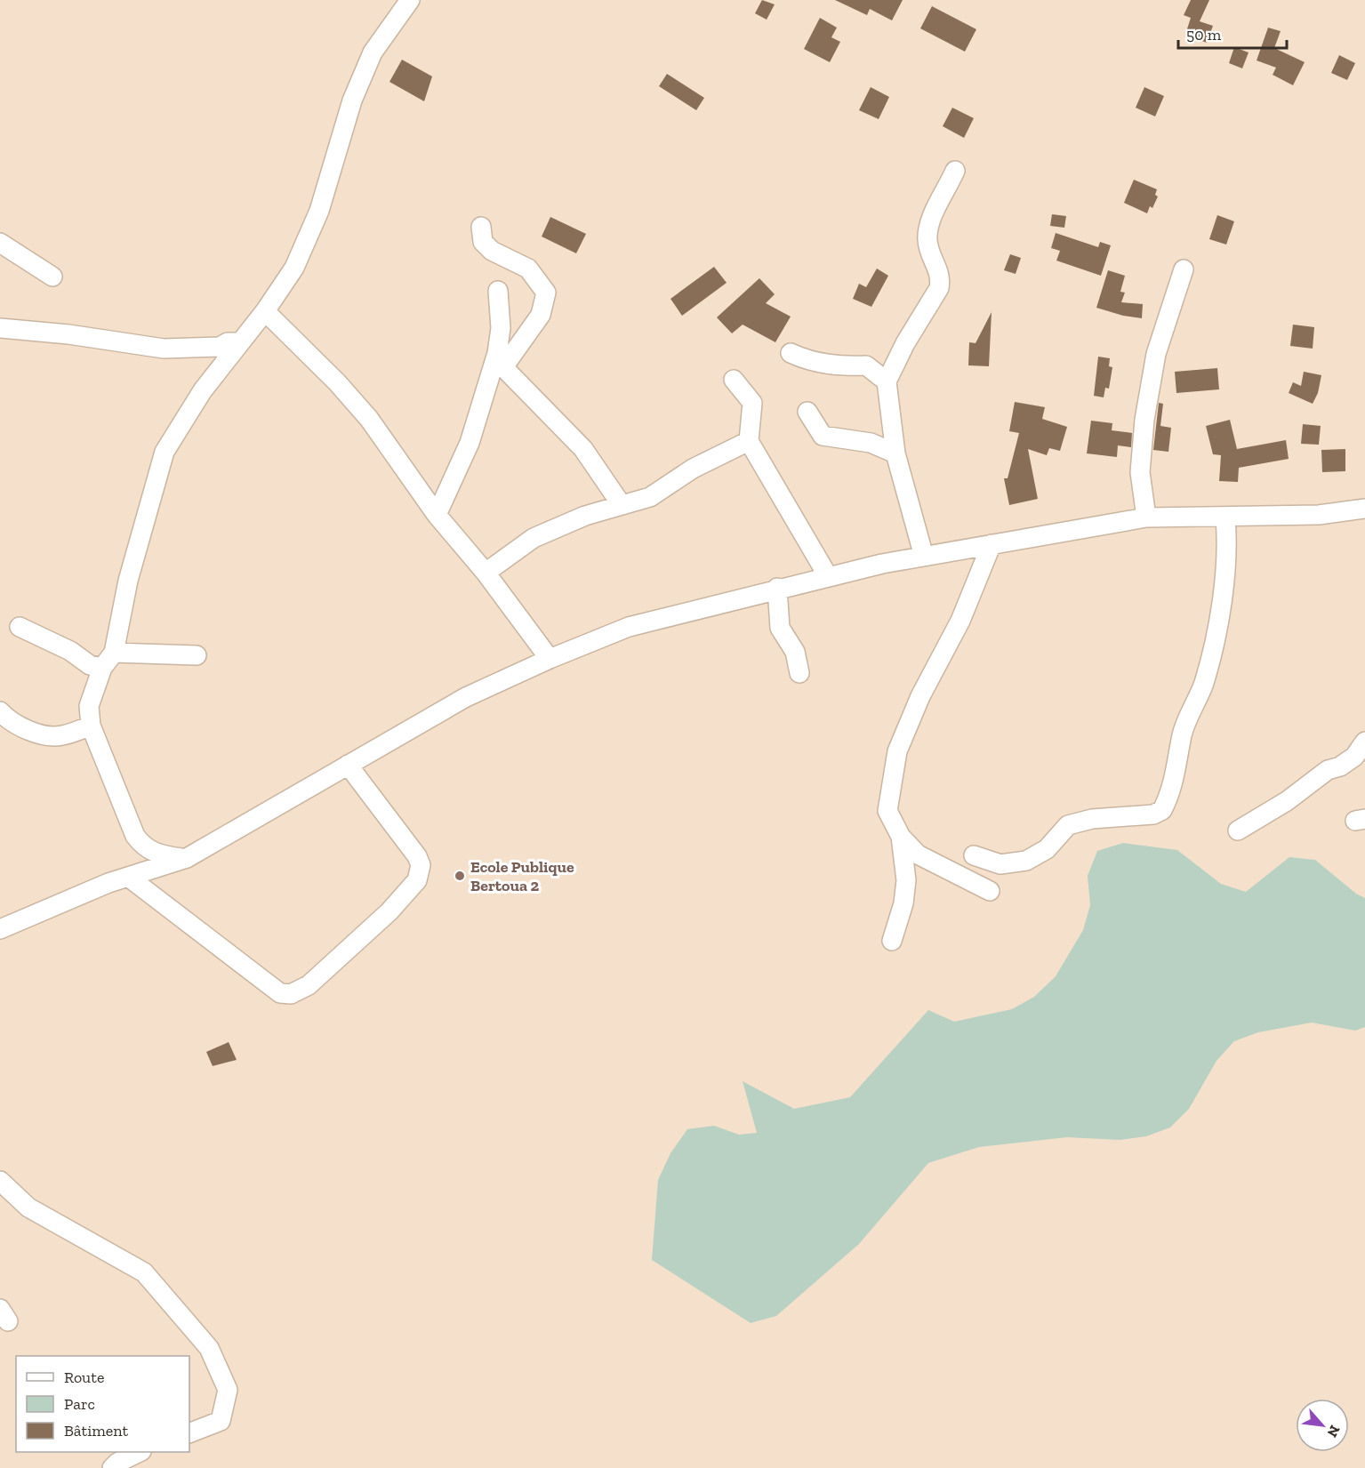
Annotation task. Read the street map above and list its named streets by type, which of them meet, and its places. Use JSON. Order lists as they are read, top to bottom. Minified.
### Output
{"places":["Ecole Publique Bertoua 2"],"legend":["Route","Parc","Bâtiment"],"scale_bar":"50 m","north":"bottom right"}
